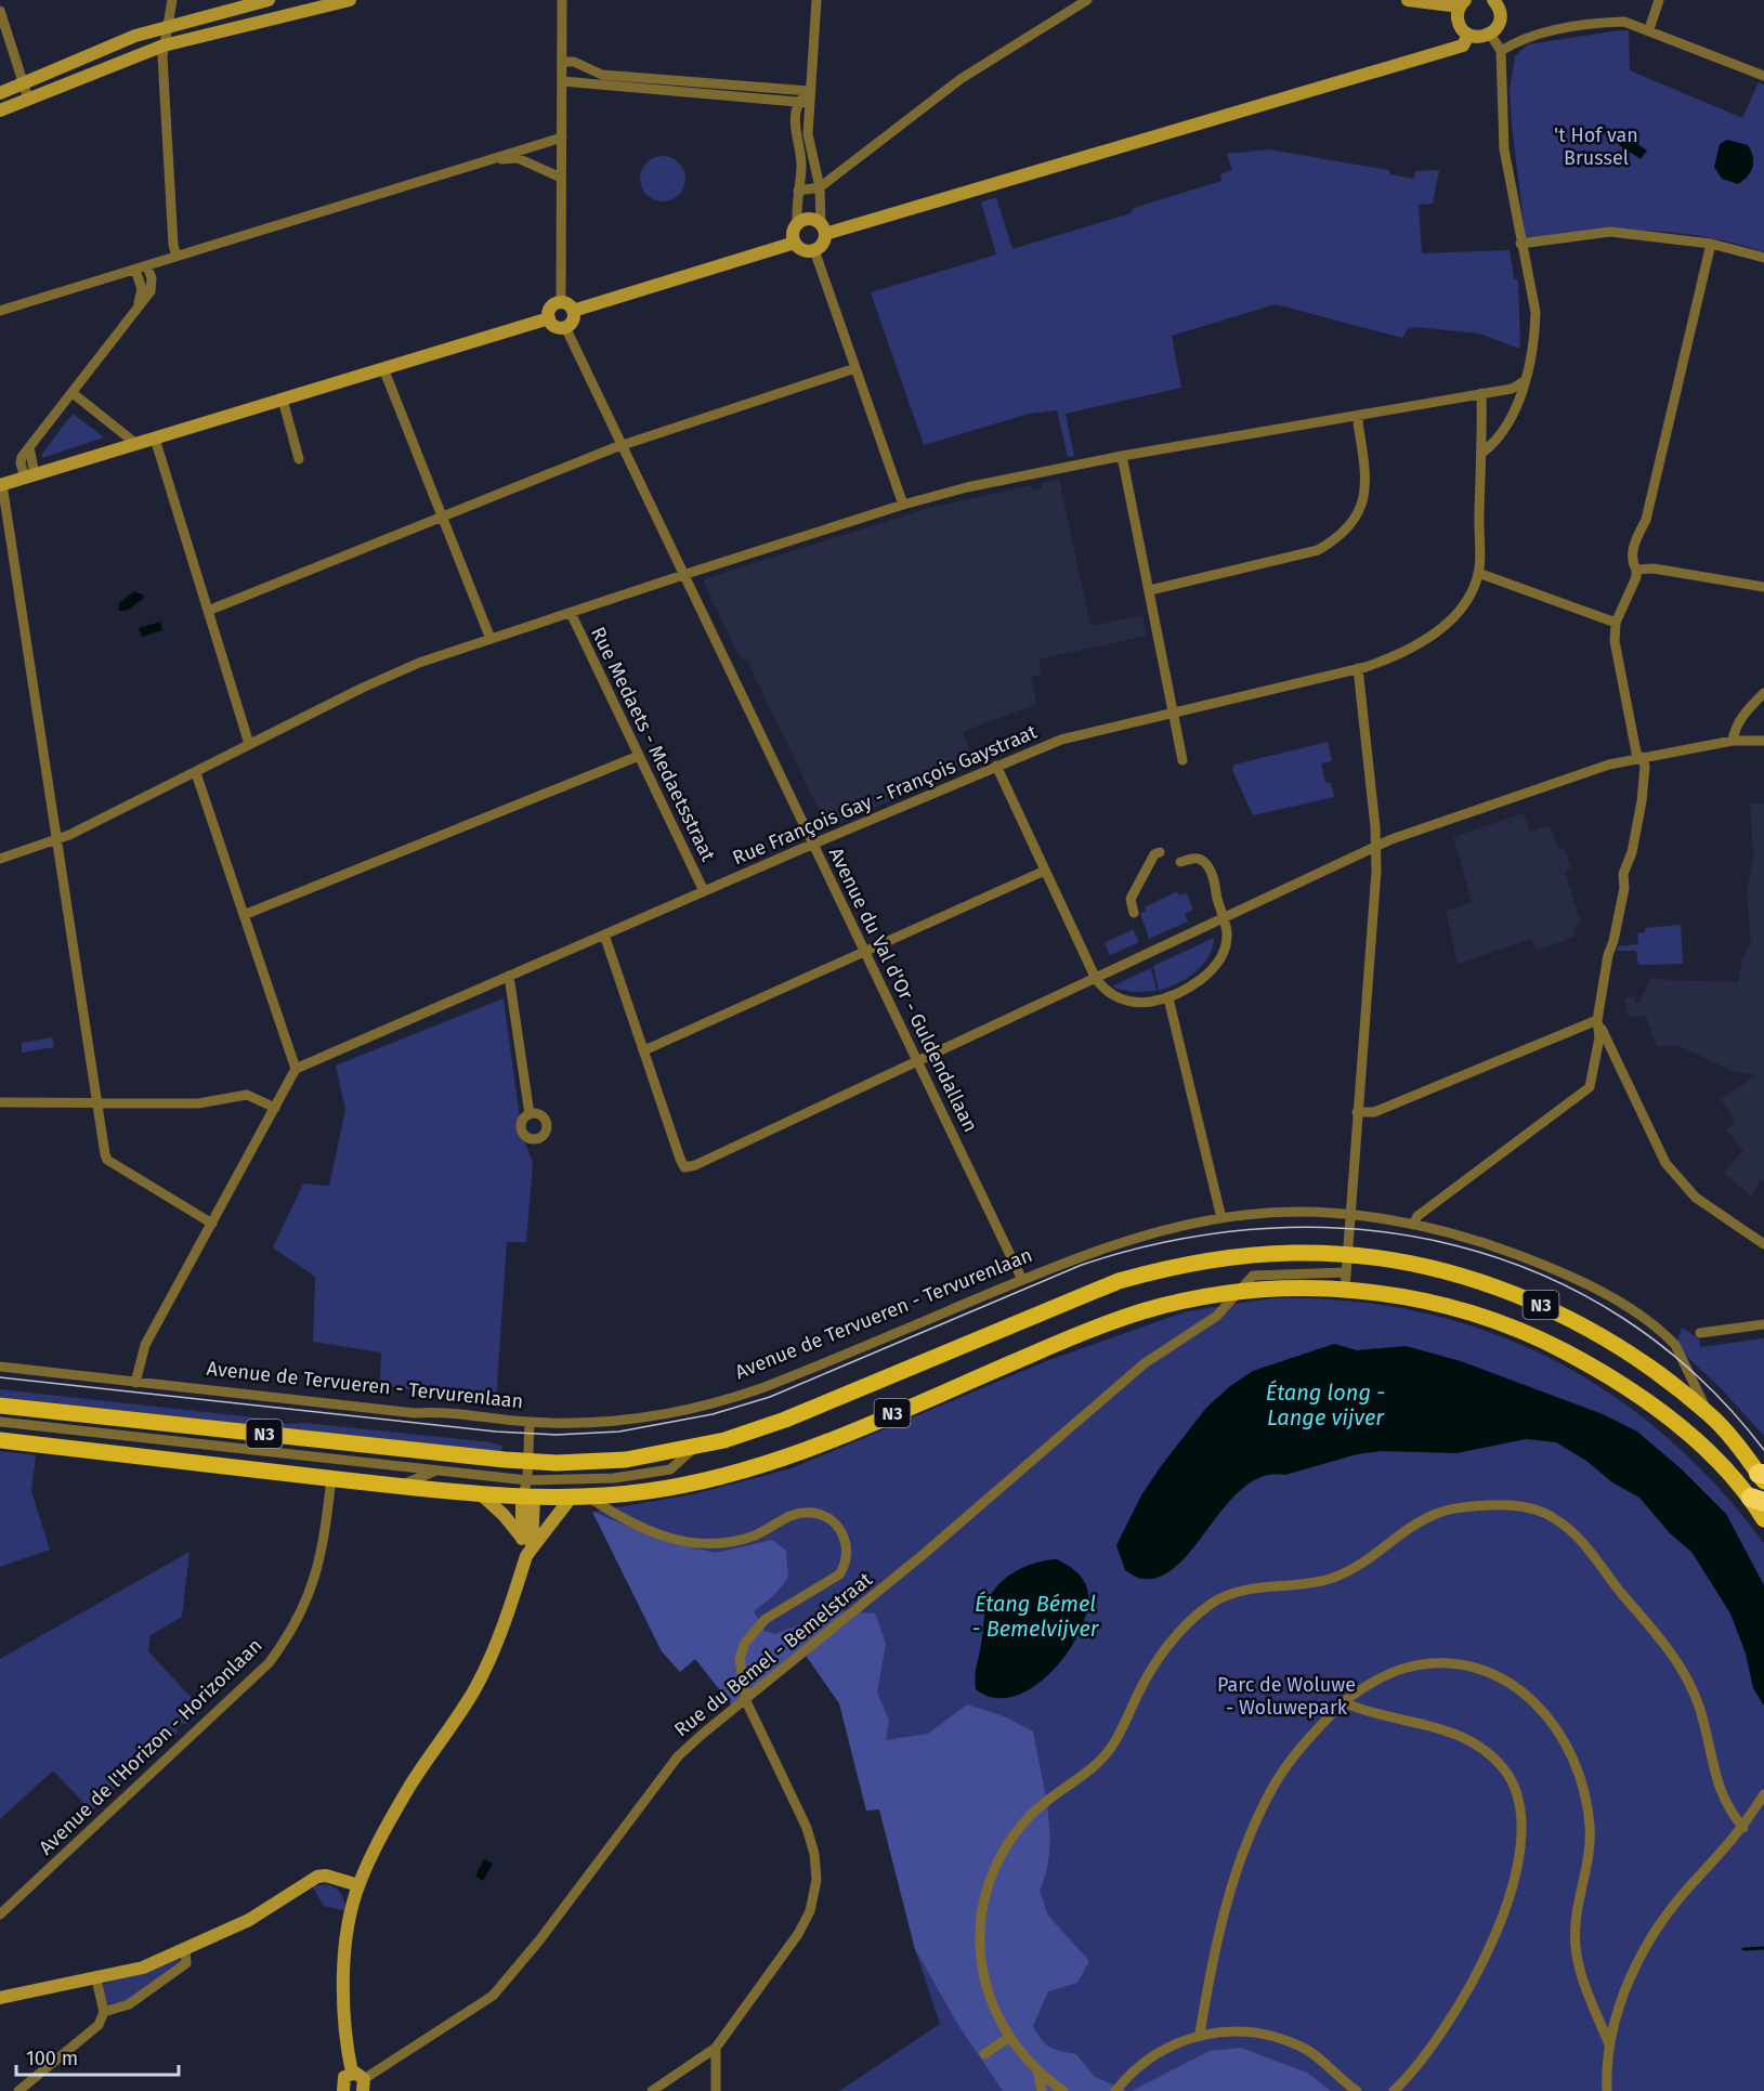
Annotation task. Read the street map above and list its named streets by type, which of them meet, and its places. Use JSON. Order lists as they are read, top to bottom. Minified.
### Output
{"streets":{"main road":["N3","Avenue de Tervueren - Tervurenlaan"],"street":["Rue Medaets - Medaetsstraat","Rue François Gay - François Gaystraat","Avenue du Val d'Or - Guldendallaan","Rue du Bemel - Bemelstraat","Avenue de l'Horizon - Horizonlaan"]},"crossings":[["Rue Medaets - Medaetsstraat","Rue François Gay - François Gaystraat"],["Rue François Gay - François Gaystraat","Avenue du Val d'Or - Guldendallaan"],["Avenue du Val d'Or - Guldendallaan","Avenue de Tervueren - Tervurenlaan"],["Avenue de Tervueren - Tervurenlaan","Rue du Bemel - Bemelstraat"],["Avenue de Tervueren - Tervurenlaan","Avenue de l'Horizon - Horizonlaan"]],"water":["Étang long - Lange vijver","Étang Bémel - Bemelvijver"],"parks":["'t Hof van Brussel","Parc de Woluwe - Woluwepark"],"scale_bar":"100 m"}
